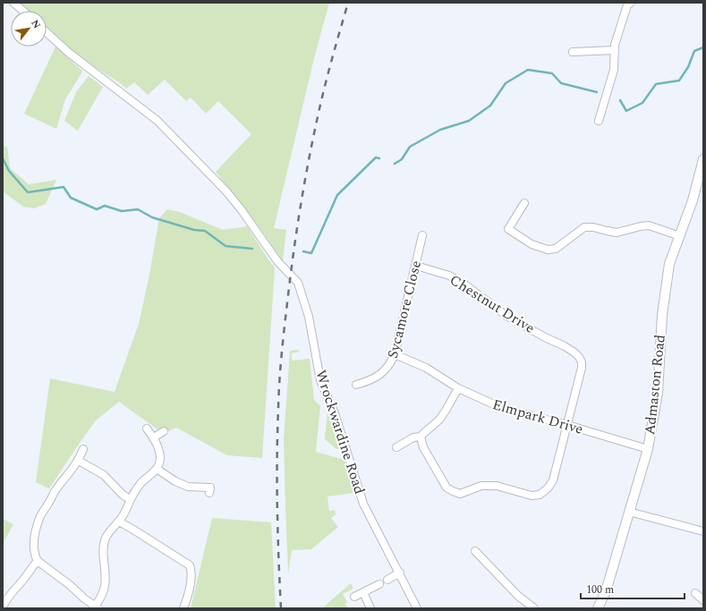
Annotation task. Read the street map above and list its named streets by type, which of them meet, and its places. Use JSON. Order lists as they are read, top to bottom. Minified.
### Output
{"streets":{"street":["Chestnut Drive","Sycamore Close","Admaston Road","Elmpark Drive","Wrockwardine Road"]},"crossings":[["Chestnut Drive","Sycamore Close"],["Chestnut Drive","Elmpark Drive"],["Sycamore Close","Elmpark Drive"],["Admaston Road","Elmpark Drive"]],"scale_bar":"100 m","north":"top right"}
